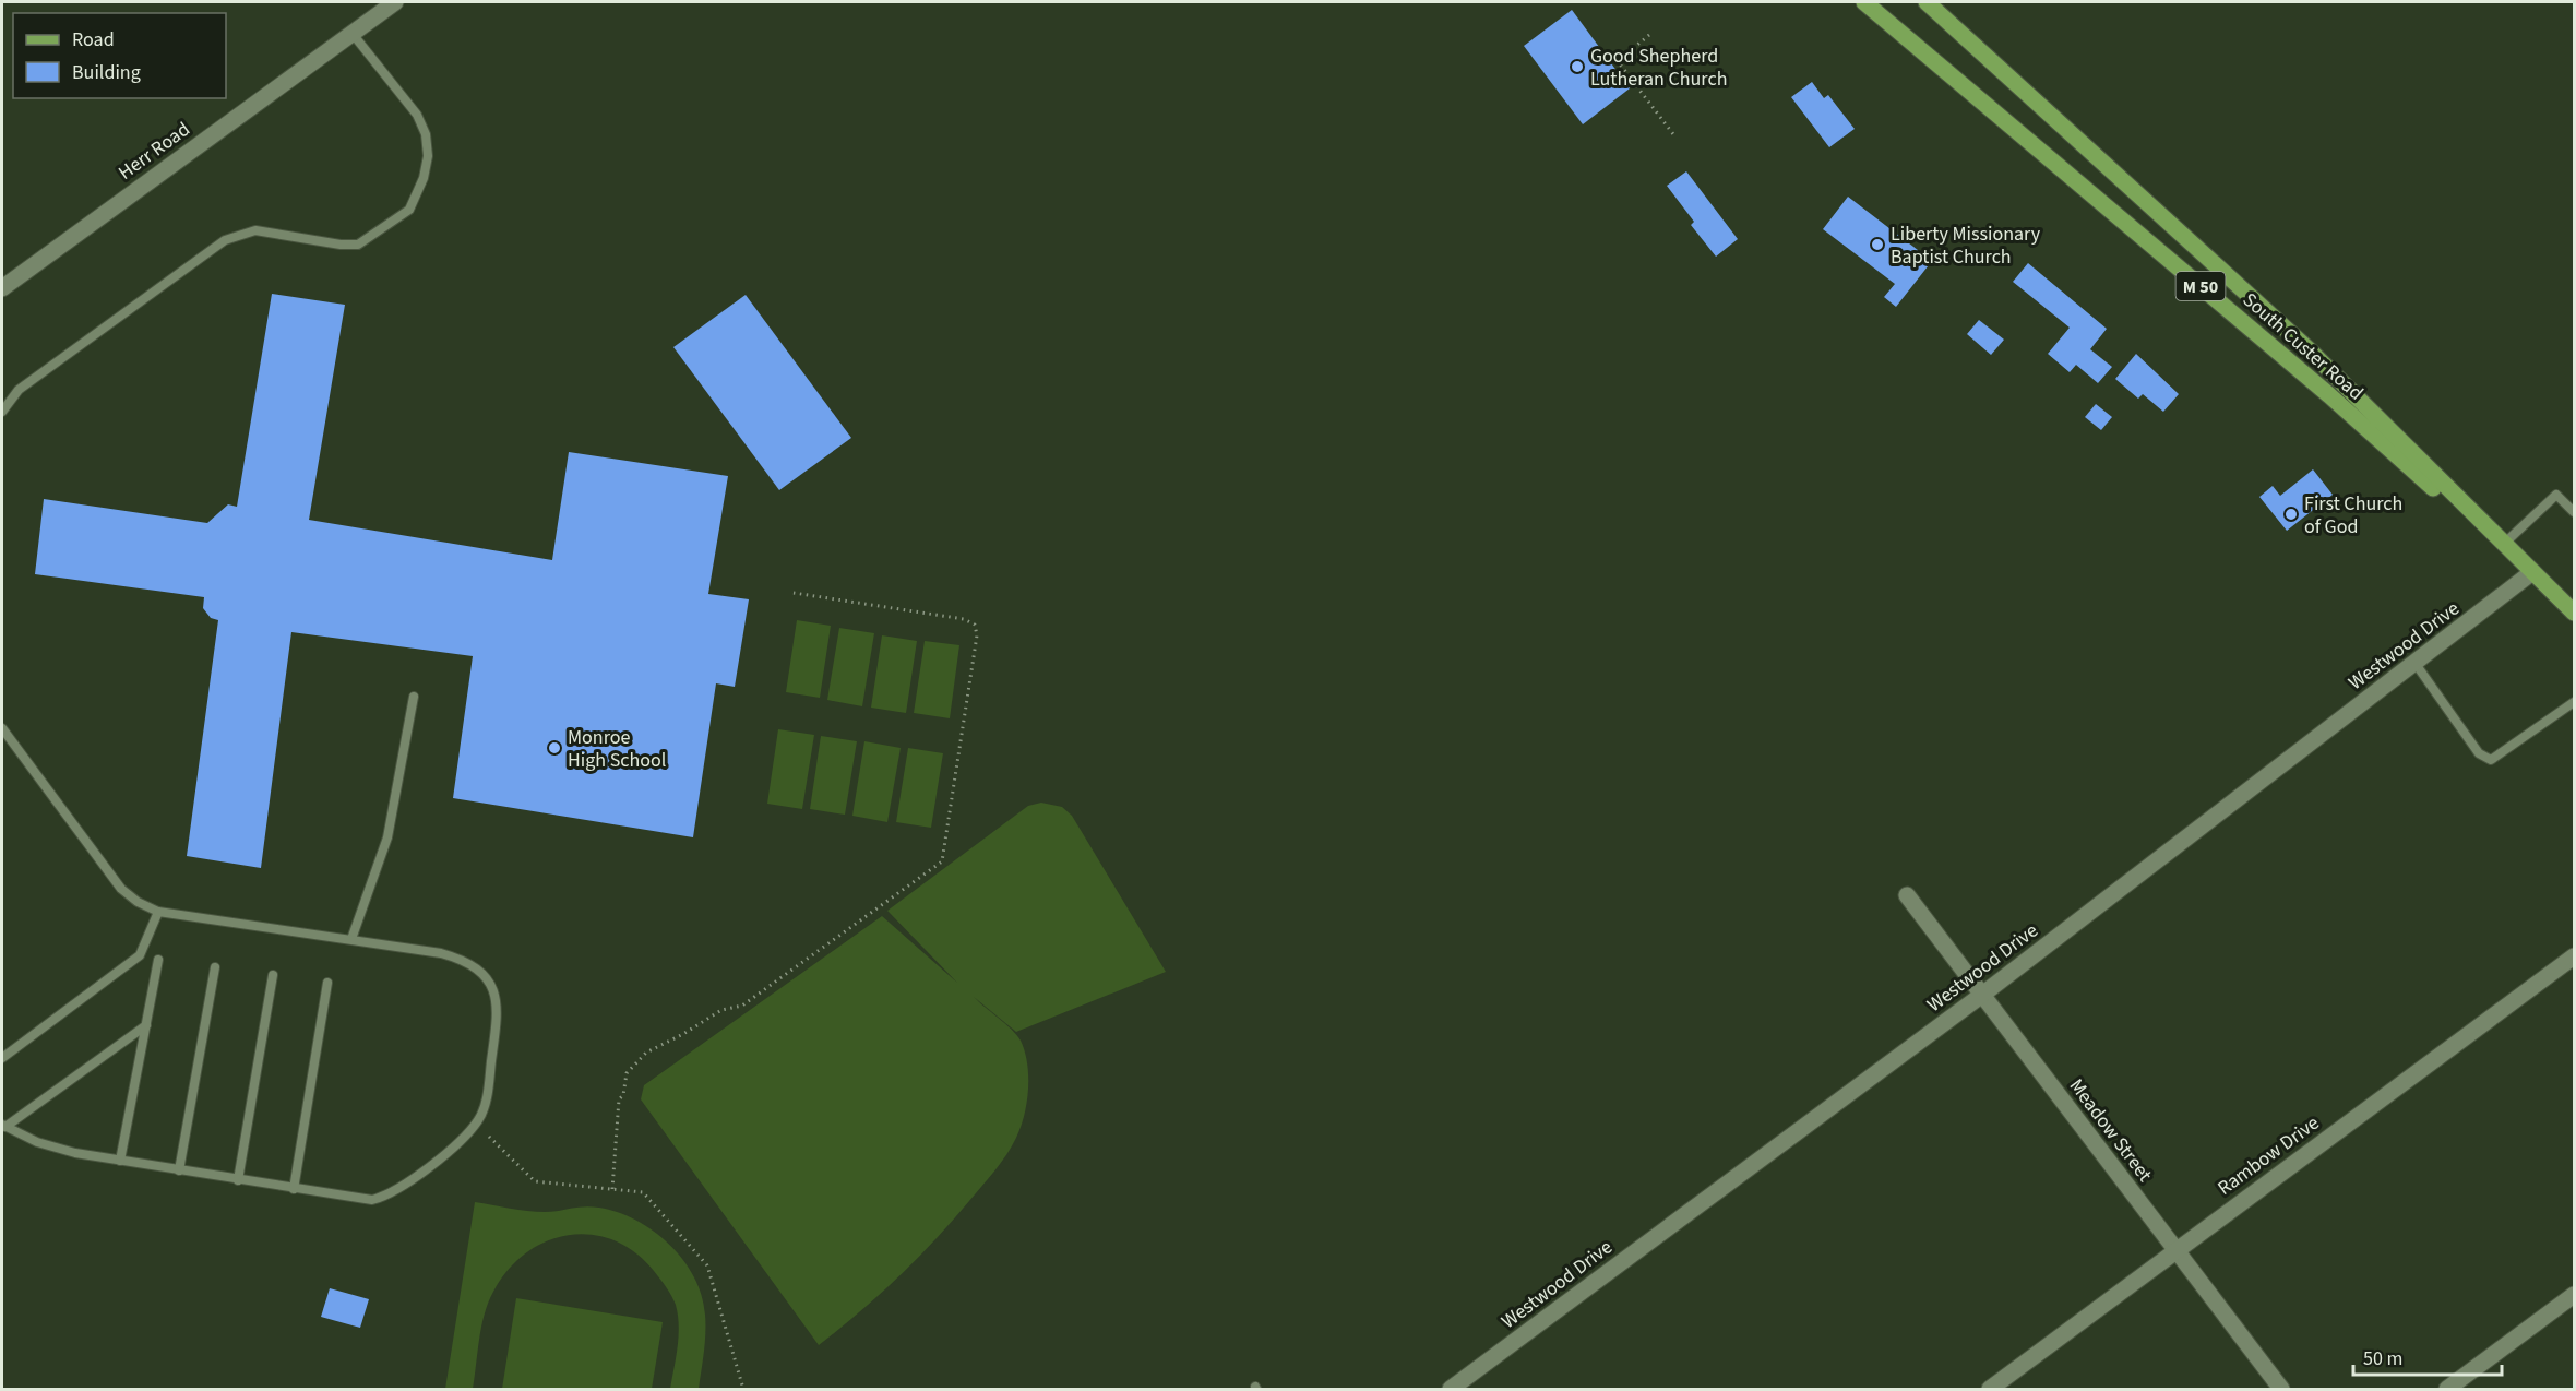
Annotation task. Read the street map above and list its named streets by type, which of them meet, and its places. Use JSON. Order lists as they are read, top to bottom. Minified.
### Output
{"streets":{"main road":["M 50","South Custer Road"],"street":["Herr Road","Westwood Drive","Meadow Street","Rambow Drive"]},"crossings":[["South Custer Road","Westwood Drive"],["Westwood Drive","Meadow Street"],["Meadow Street","Rambow Drive"]],"places":["Good Shepherd Lutheran Church","Liberty Missionary Baptist Church","First Church of God","Monroe High School"],"legend":["Road","Building"],"scale_bar":"50 m"}
